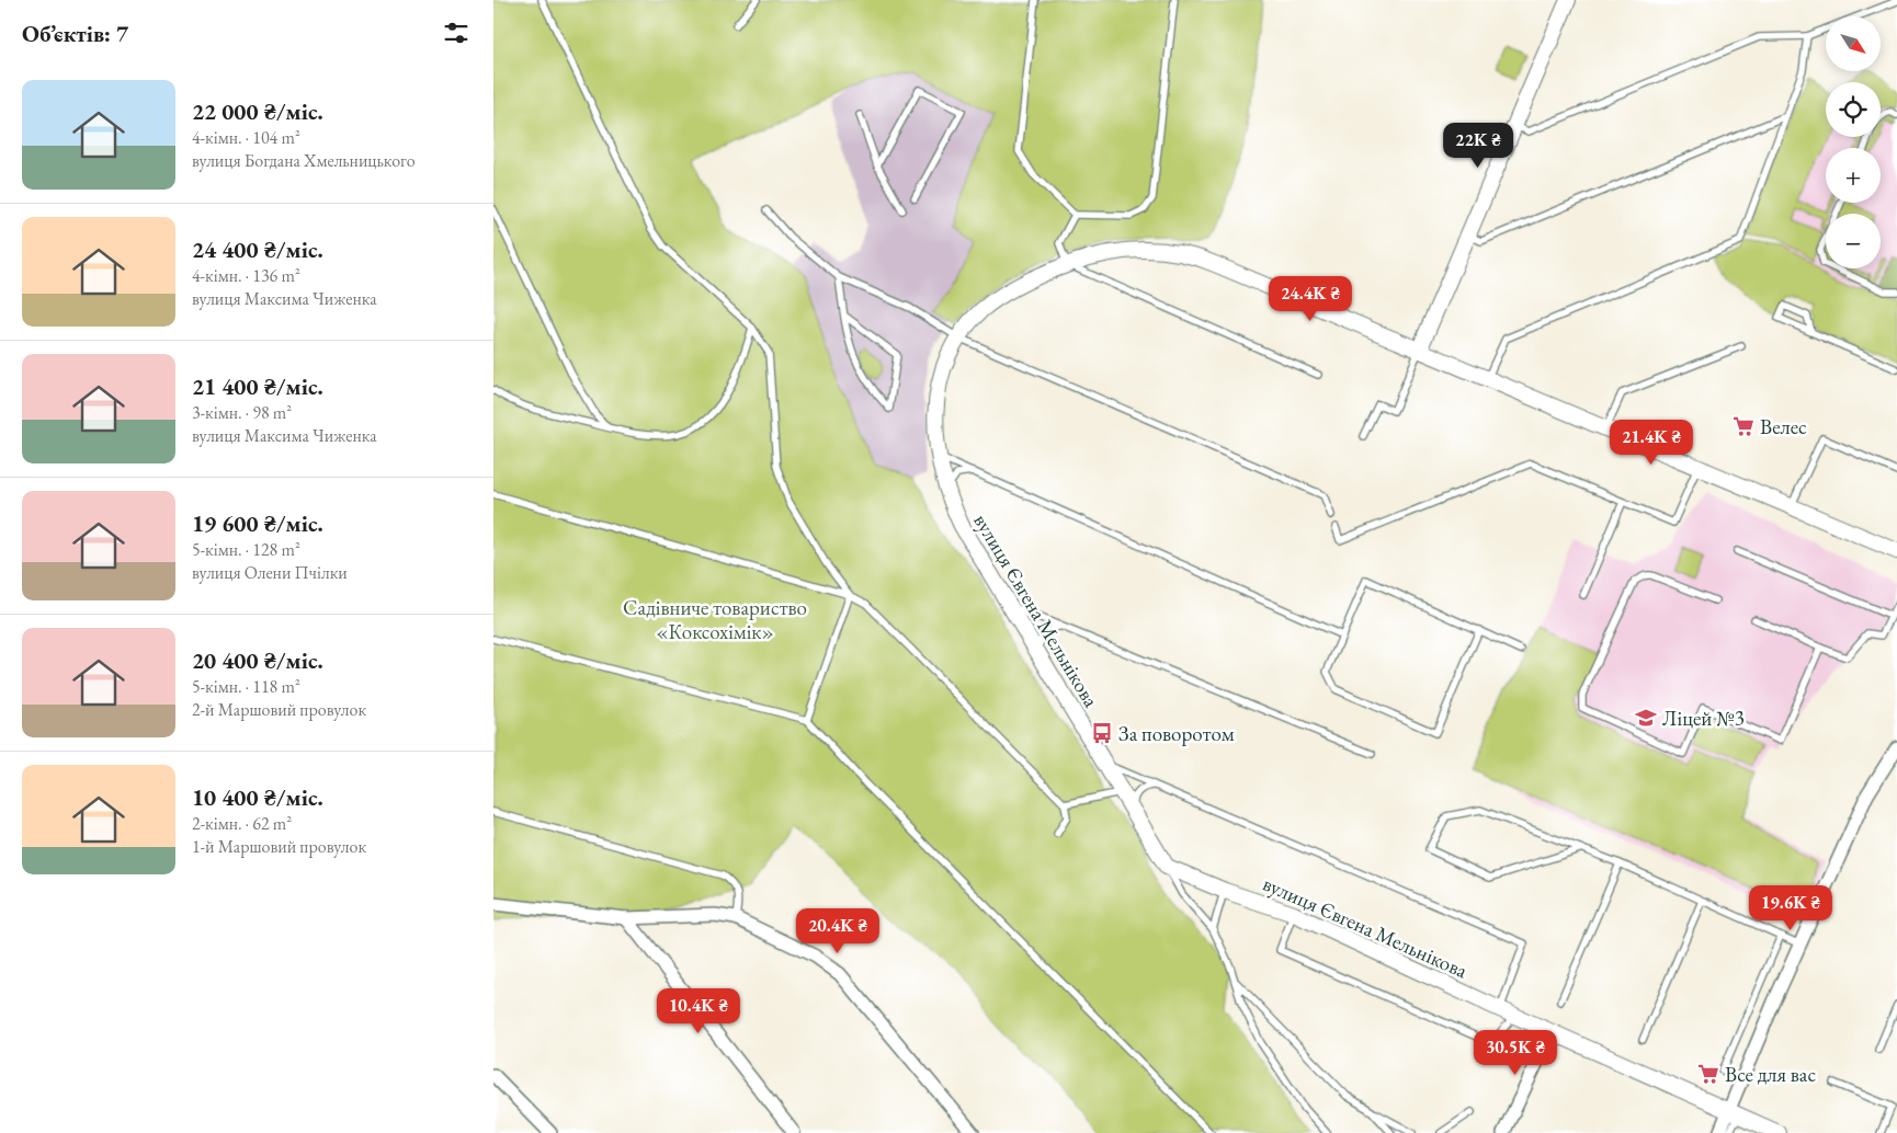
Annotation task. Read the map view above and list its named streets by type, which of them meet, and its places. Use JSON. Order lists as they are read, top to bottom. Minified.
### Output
{"streets":{"street":["вулиця Євгена Мельнікова"]},"parks":["Садівниче товариство «Коксохімік»"],"places":{"supermarket":["Велес","Все для вас"],"school or university":["Ліцей №3"],"bus stop":["За поворотом"]},"north":"bottom right","page":{"heading":"Об’єктів: 7","map_buttons":["+","−"],"list":[{"name":"22 000 ₴/міс.","note":"4-кімн. · 104 m² · вулиця Богдана Хмельницького"},{"name":"24 400 ₴/міс.","note":"4-кімн. · 136 m² · вулиця Максима Чиженка"},{"name":"21 400 ₴/міс.","note":"3-кімн. · 98 m² · вулиця Максима Чиженка"},{"name":"19 600 ₴/міс.","note":"5-кімн. · 128 m² · вулиця Олени Пчілки"},{"name":"20 400 ₴/міс.","note":"5-кімн. · 118 m² · 2-й Маршовий провулок"},{"name":"10 400 ₴/міс.","note":"2-кімн. · 62 m² · 1-й Маршовий провулок"}],"price":["22K ₴","24.4K ₴","21.4K ₴","19.6K ₴","20.4K ₴","10.4K ₴","30.5K ₴"]}}
